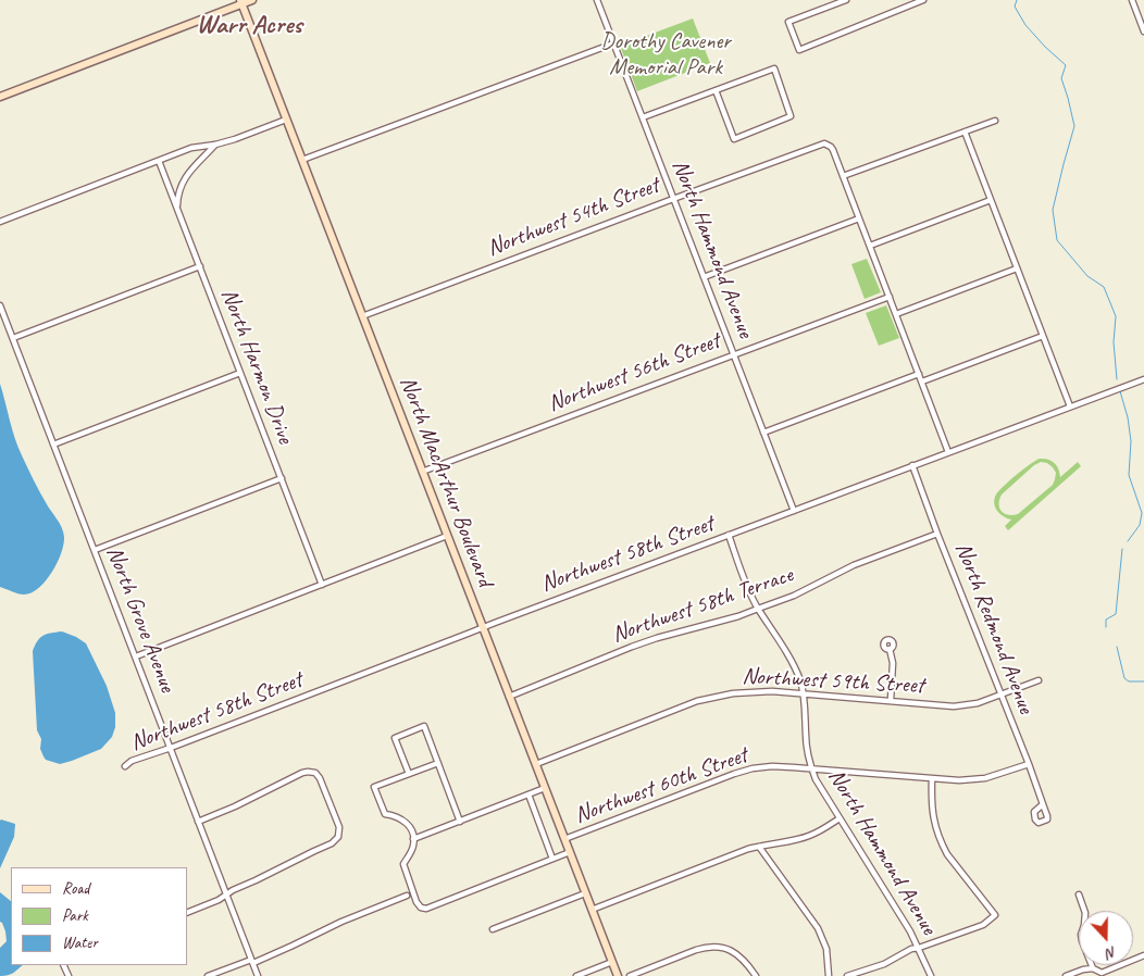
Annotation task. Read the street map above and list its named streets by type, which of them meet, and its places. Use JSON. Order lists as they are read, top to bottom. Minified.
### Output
{"streets":{"main road":["North MacArthur Boulevard"],"street":["Northwest 54th Street","North Hammond Avenue","North Harmon Drive","Northwest 56th Street","Northwest 58th Street","Northwest 58th Terrace","North Grove Avenue","North Redmond Avenue","Northwest 59th Street","Northwest 60th Street"]},"crossings":[["Northwest 54th Street","North Hammond Avenue"],["Northwest 54th Street","North MacArthur Boulevard"],["North Hammond Avenue","Northwest 56th Street"],["North Hammond Avenue","Northwest 58th Street"],["North Hammond Avenue","Northwest 58th Terrace"],["North Hammond Avenue","Northwest 59th Street"],["North Hammond Avenue","Northwest 60th Street"],["Northwest 56th Street","North MacArthur Boulevard"],["North MacArthur Boulevard","Northwest 58th Street"],["North MacArthur Boulevard","Northwest 58th Terrace"],["North MacArthur Boulevard","Northwest 59th Street"],["North MacArthur Boulevard","Northwest 60th Street"],["Northwest 58th Street","North Grove Avenue"],["Northwest 58th Street","North Redmond Avenue"],["Northwest 58th Terrace","North Redmond Avenue"],["North Redmond Avenue","Northwest 59th Street"],["North Redmond Avenue","Northwest 60th Street"]],"districts":["Warr Acres"],"parks":["Dorothy Cavener Memorial Park"],"legend":["Road","Park","Water"],"north":"bottom"}
